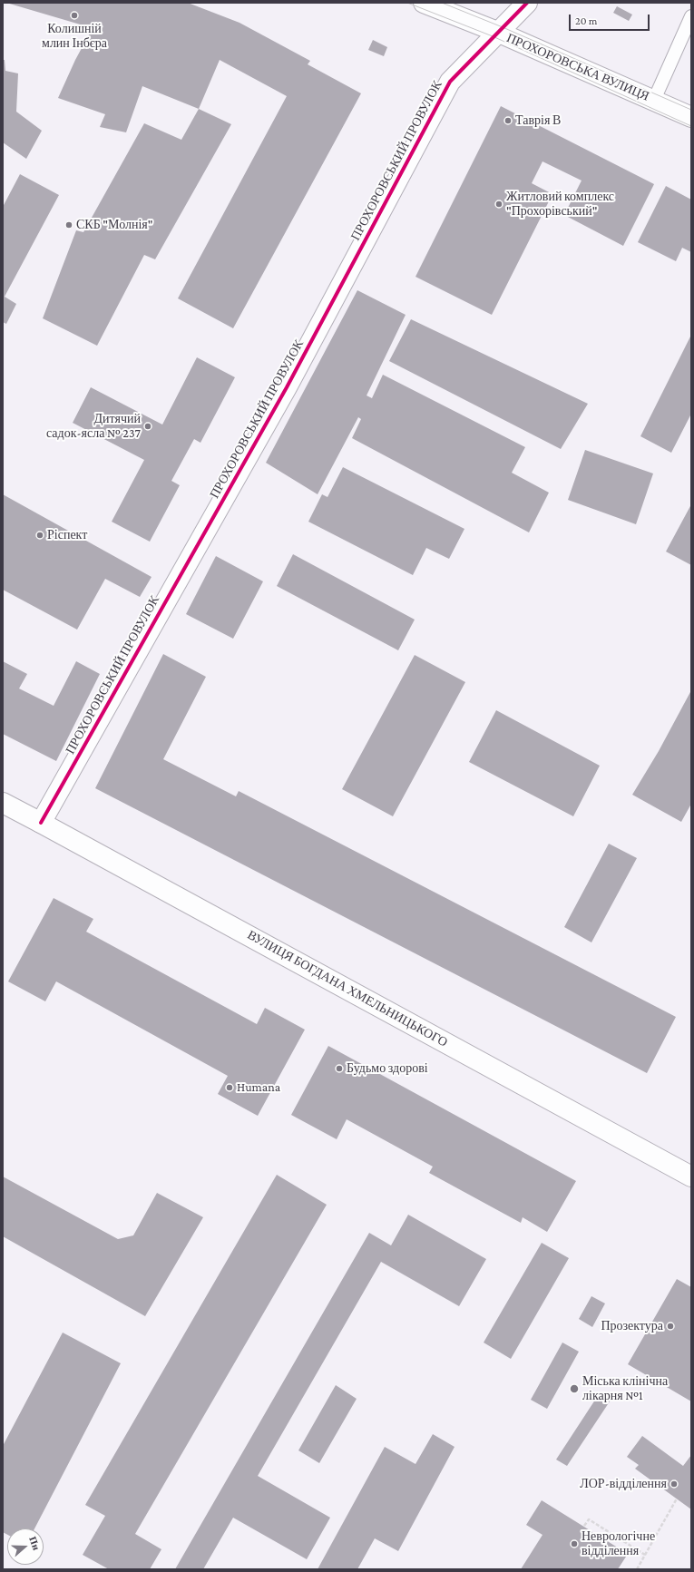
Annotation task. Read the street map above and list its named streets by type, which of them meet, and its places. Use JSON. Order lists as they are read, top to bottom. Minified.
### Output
{"streets":{"main road":["ПРОХОРОВСЬКА ВУЛИЦЯ","ПРОХОРОВСЬКИЙ ПРОВУЛОК","ВУЛИЦЯ БОГДАНА ХМЕЛЬНИЦЬКОГО"]},"crossings":[["ПРОХОРОВСЬКА ВУЛИЦЯ","ПРОХОРОВСЬКИЙ ПРОВУЛОК"],["ПРОХОРОВСЬКИЙ ПРОВУЛОК","ВУЛИЦЯ БОГДАНА ХМЕЛЬНИЦЬКОГО"]],"places":["Колишній млин Інбєра","Таврія В","Житловий комплекс \"Прохорівський\"","СКБ \"Молнія\"","Дитячий садок-ясла № 237","Ріспект","Будьмо здорові","Humana","Прозектура","Міська клінічна лікарня №1","ЛОР-відділення","Неврологічне відділення"],"scale_bar":"20 m","north":"right"}
